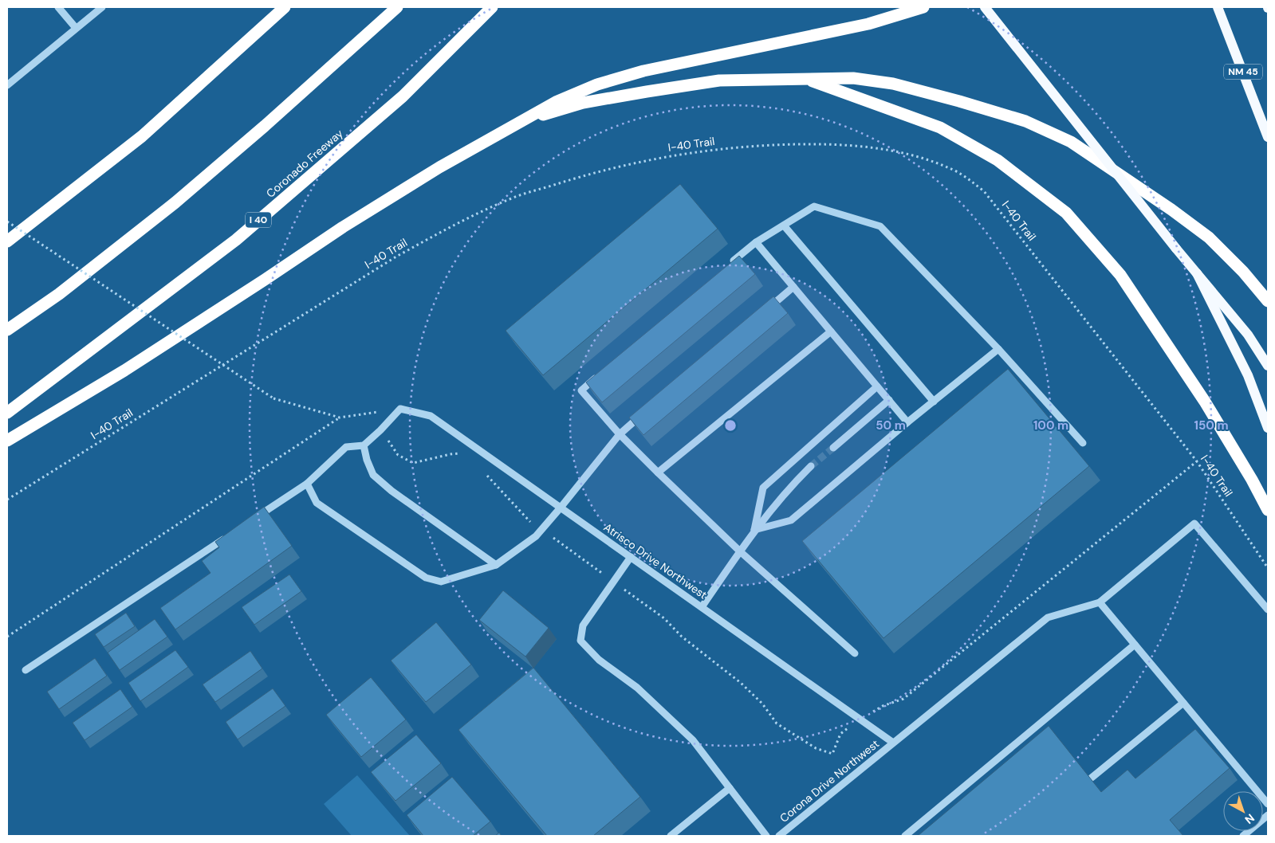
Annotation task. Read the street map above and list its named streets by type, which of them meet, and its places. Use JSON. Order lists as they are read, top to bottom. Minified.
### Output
{"streets":{"highway":["Coronado Freeway","I 40"],"main road":["NM 45"],"street":["Atrisco Drive Northwest","Corona Drive Northwest"],"path":["I-40 Trail"]},"crossings":[["Atrisco Drive Northwest","Corona Drive Northwest"]],"north":"bottom right","rings":["50 m","100 m","150 m"]}
